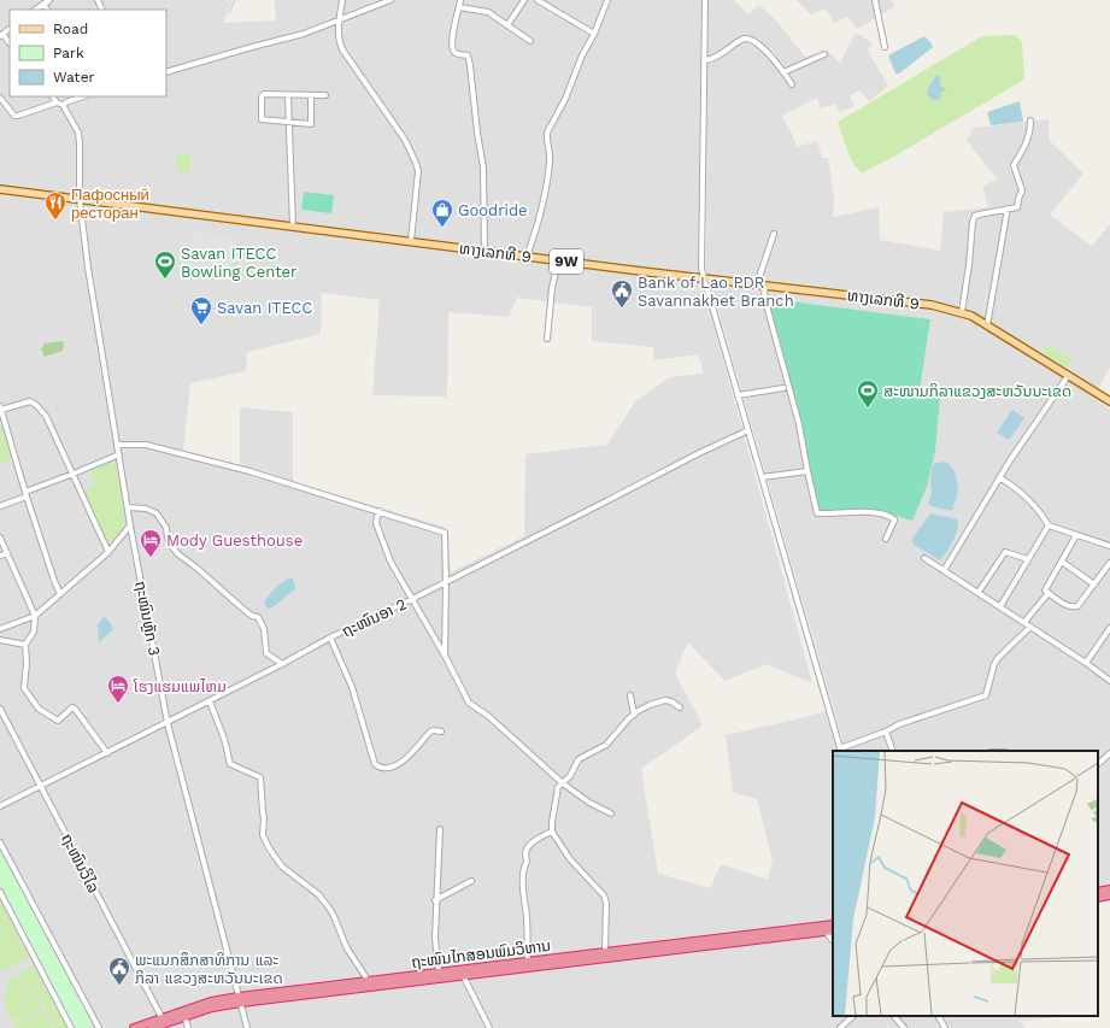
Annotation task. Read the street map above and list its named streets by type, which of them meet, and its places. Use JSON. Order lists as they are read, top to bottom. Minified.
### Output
{"streets":{"highway":["ຖະໜົນໄກສອນພົມວິຫານ"],"main road":["ທາງເລກທີ 9","9W"],"street":["ຖະໜົນອາ 2","ຖະໜົນຫຼັກ 3","ຖະໜົນວິໄລ"]},"crossings":[["ທາງເລກທີ 9","ຖະໜົນຫຼັກ 3"],["ຖະໜົນອາ 2","ຖະໜົນຫຼັກ 3"],["ຖະໜົນອາ 2","ຖະໜົນວິໄລ"],["ຖະໜົນຫຼັກ 3","ຖະໜົນໄກສອນພົມວິຫານ"],["ຖະໜົນວິໄລ","ຖະໜົນໄກສອນພົມວິຫານ"]],"places":{"restaurant":["Пафосный ресторан"],"shop":["Goodride"],"sports":["Savan ITECC Bowling Center","ສະໜາມກິລາແຂວງສະຫວັນນະເຂດ"],"public building":["Bank of Lao PDR Savannakhet Branch","ພະແນກສຶກສາທິການ ແລະ ກິລາ ແຂວງສະຫວັນນະເຂດ"],"supermarket":["Savan ITECC"],"hotel":["Mody Guesthouse","ໂຮງແຮມແພໄຫມ"]},"legend":["Road","Park","Water"]}
